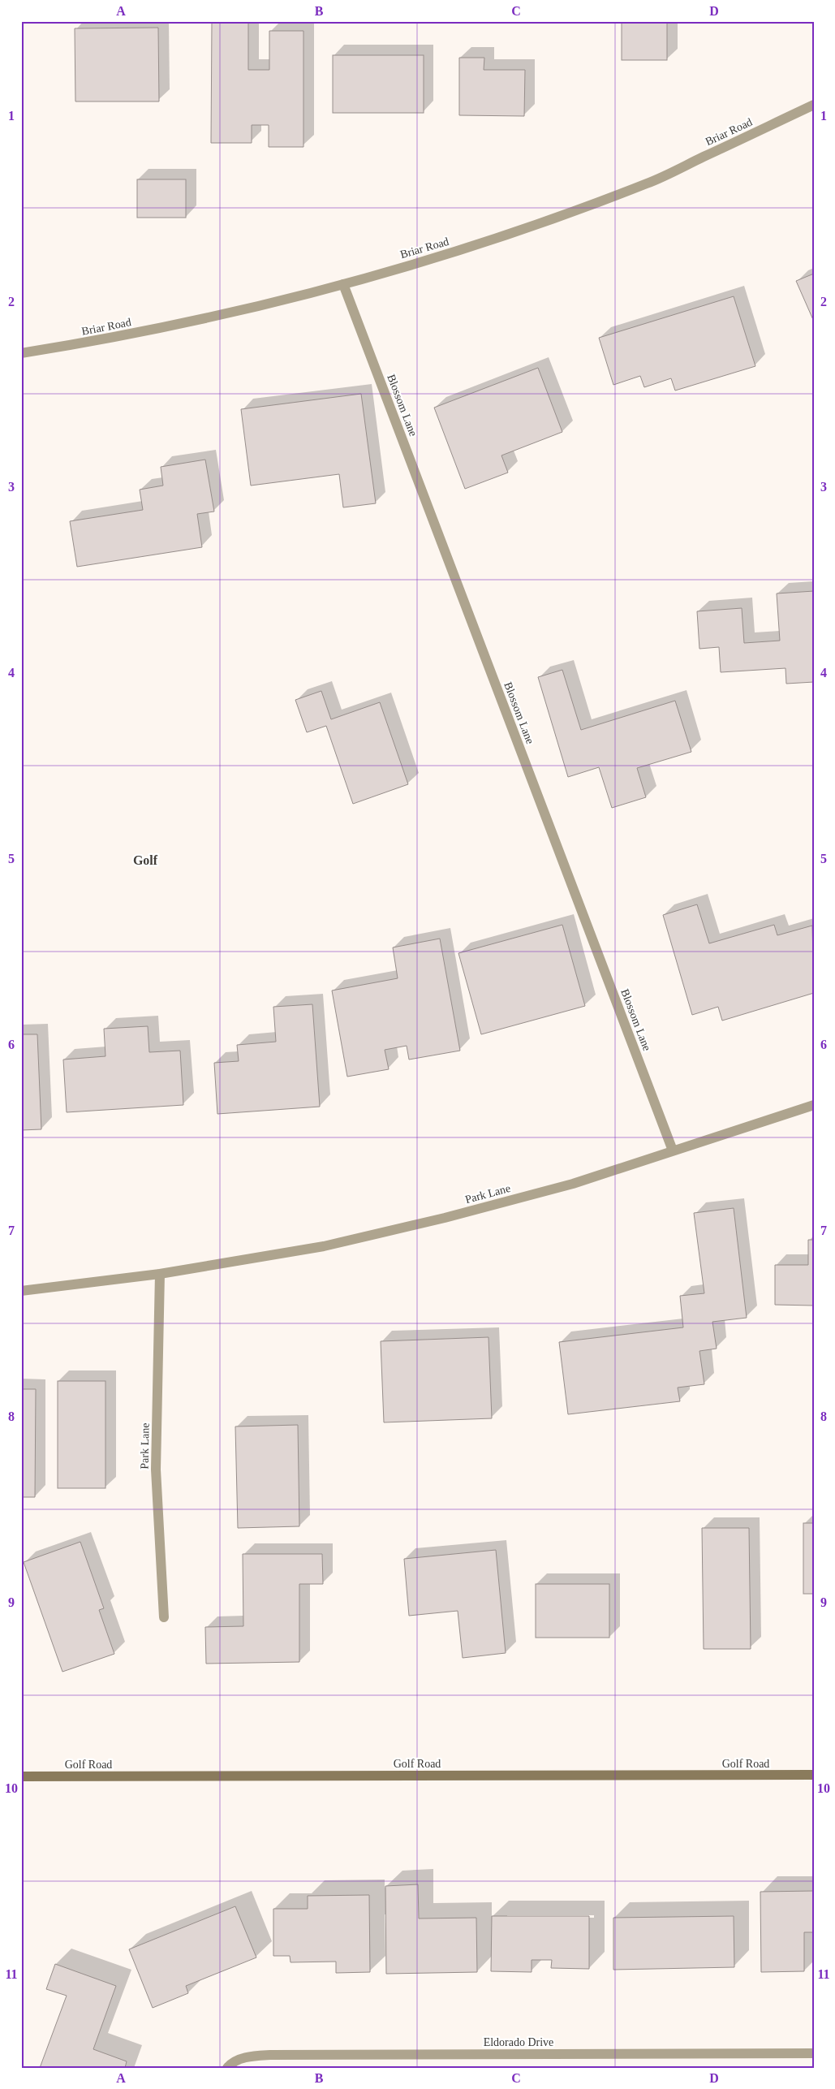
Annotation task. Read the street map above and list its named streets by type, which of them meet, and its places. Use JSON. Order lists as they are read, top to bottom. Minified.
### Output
{"streets":{"main road":["Golf Road"],"street":["Briar Road","Blossom Lane","Park Lane","Eldorado Drive"]},"crossings":[["Briar Road","Blossom Lane"],["Blossom Lane","Park Lane"]],"districts":["Golf"],"grid":{"columns":["A","B","C","D"],"rows":["1","2","3","4","5","6","7","8","9","10","11"]}}
